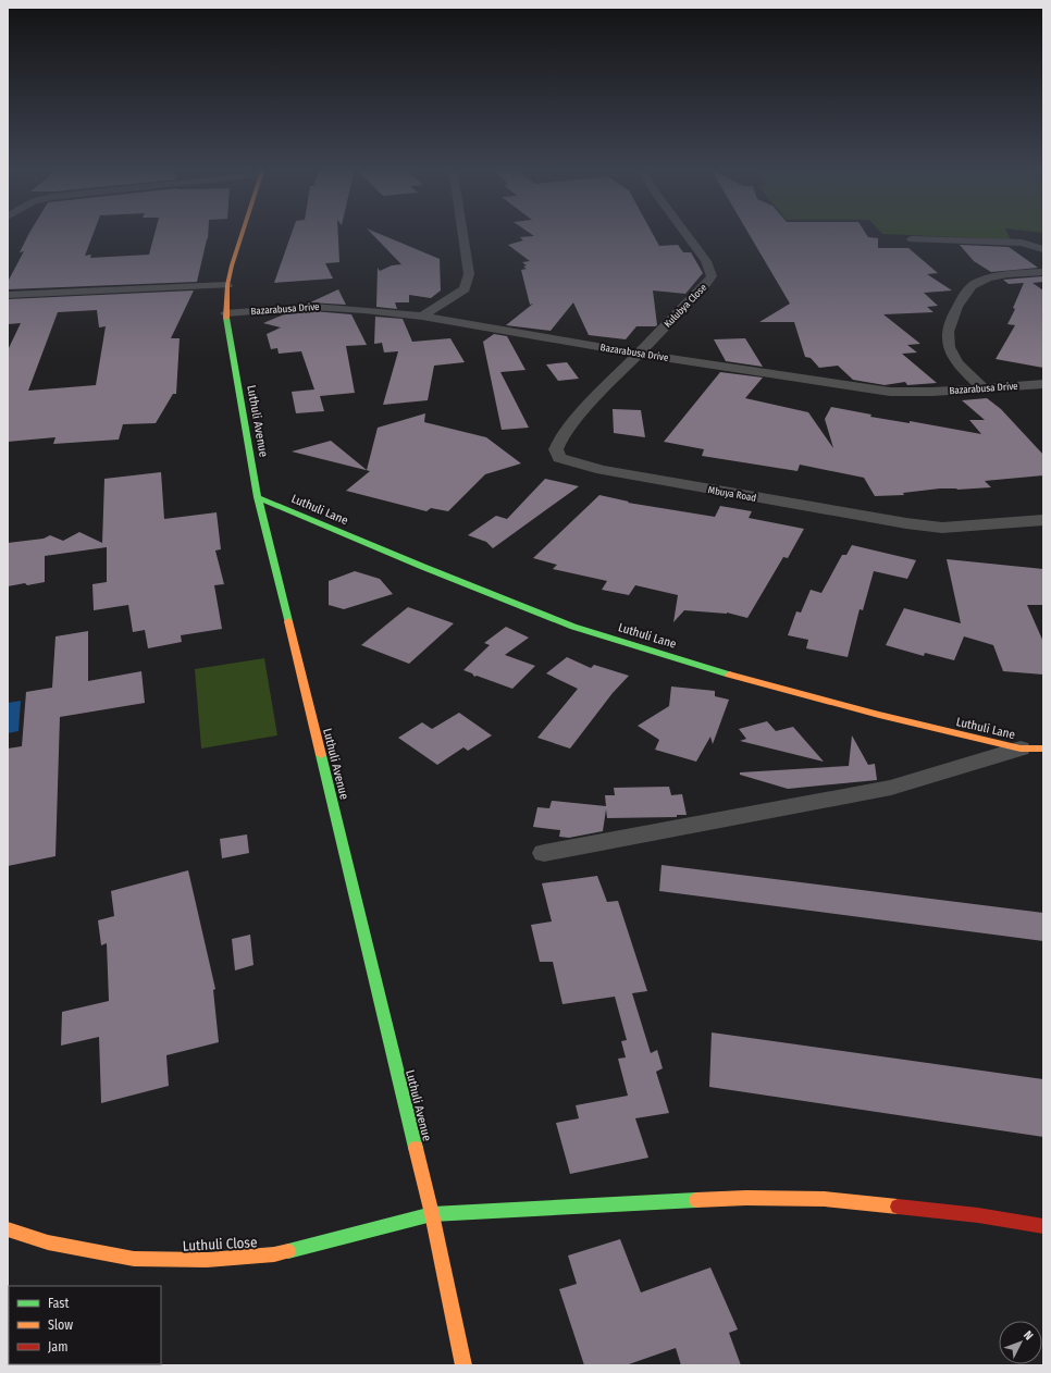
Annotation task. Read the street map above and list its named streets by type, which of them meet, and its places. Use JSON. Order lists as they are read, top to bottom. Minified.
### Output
{"streets":{"street":["Kulubya Close","Bazarabusa Drive","Luthuli Avenue","Mbuya Road","Luthuli Lane","Luthuli Close"]},"crossings":[["Kulubya Close","Bazarabusa Drive"],["Kulubya Close","Mbuya Road"],["Bazarabusa Drive","Luthuli Avenue"],["Bazarabusa Drive","Mbuya Road"],["Luthuli Avenue","Luthuli Lane"],["Luthuli Avenue","Luthuli Close"]],"legend":["Fast","Slow","Jam"],"north":"top right"}
